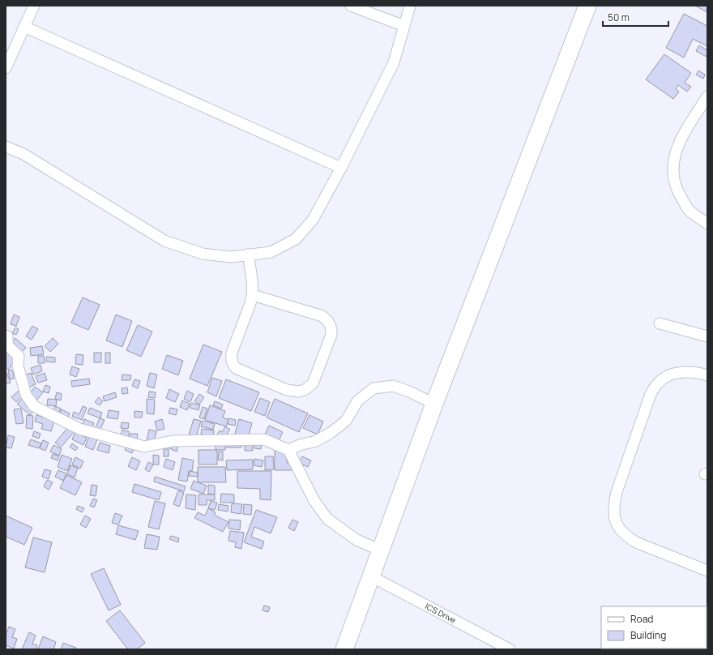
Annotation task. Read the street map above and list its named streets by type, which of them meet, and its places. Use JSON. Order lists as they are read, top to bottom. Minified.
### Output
{"streets":{"street":["ICS Drive"]},"legend":["Road","Building"],"scale_bar":"50 m"}
